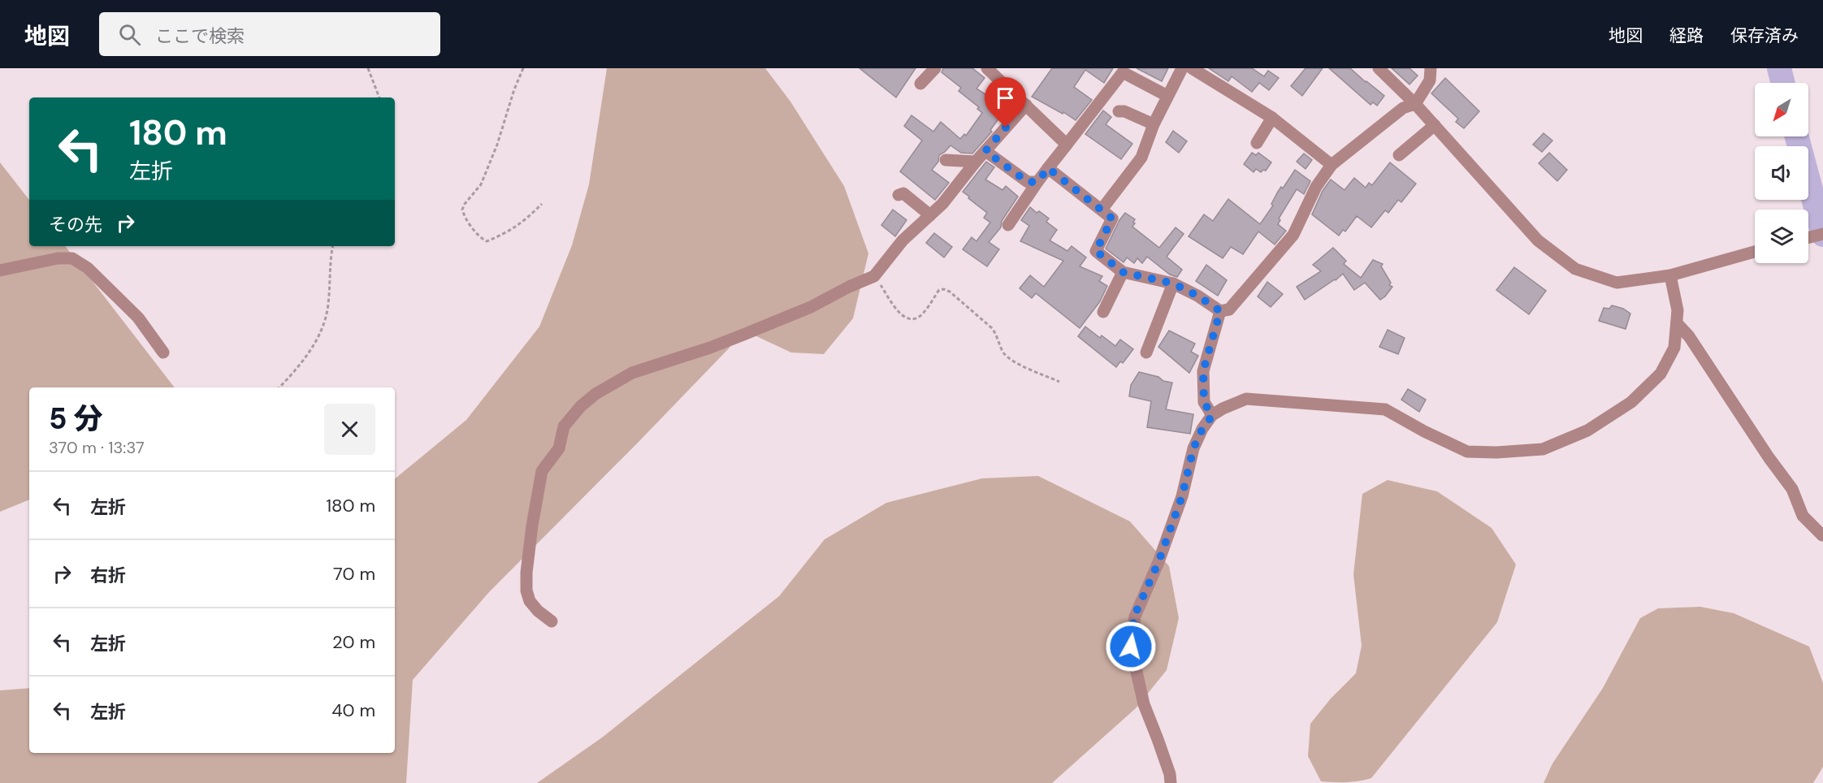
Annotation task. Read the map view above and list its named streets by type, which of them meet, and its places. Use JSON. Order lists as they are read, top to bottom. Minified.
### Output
{"north":"bottom left","page":{"header":"地図","search":"ここで検索","nav":["地図","経路","保存済み"],"turn":["180 m","左折"],"then":"その先","heading":["5 分","370 m · 13:37"],"list":[{"name":"左折","value":"180 m"},{"name":"右折","value":"70 m"},{"name":"左折","value":"20 m"},{"name":"左折","value":"40 m"}]}}
